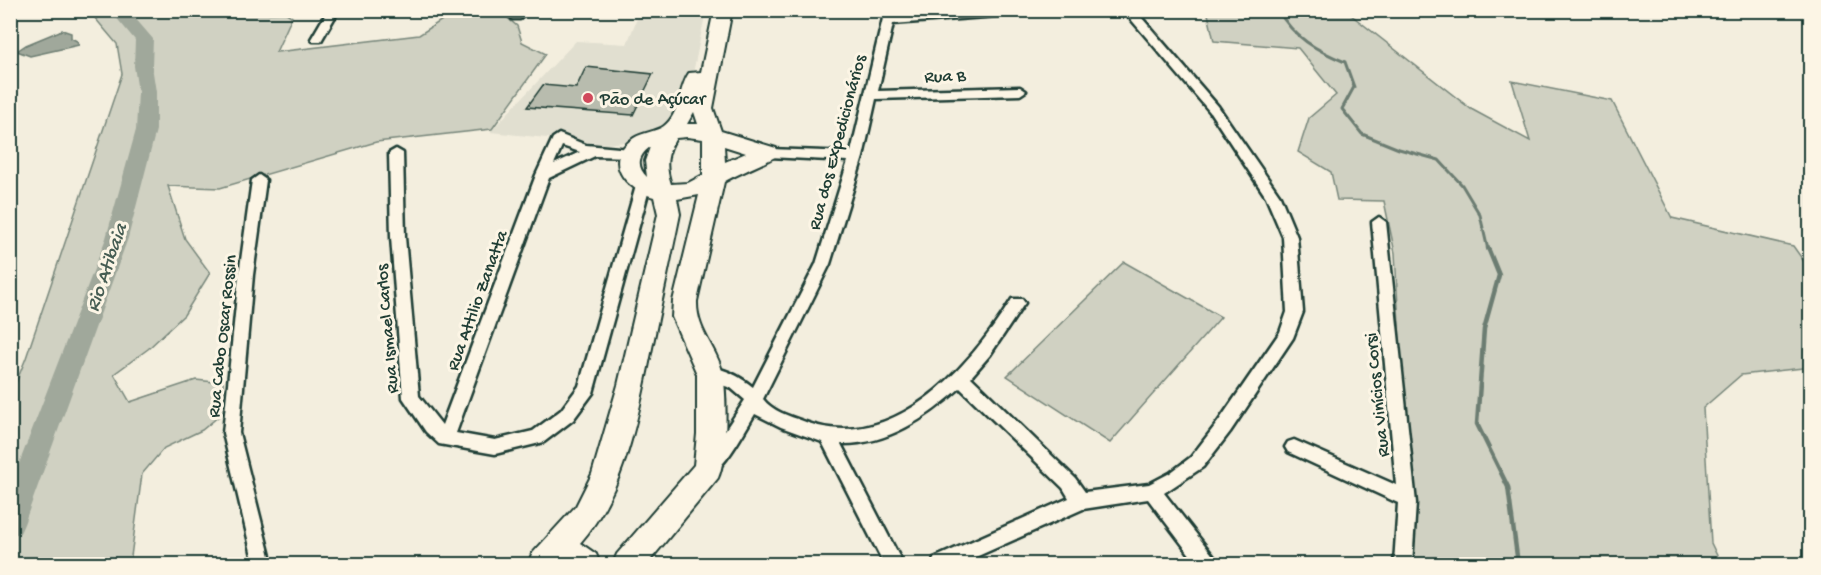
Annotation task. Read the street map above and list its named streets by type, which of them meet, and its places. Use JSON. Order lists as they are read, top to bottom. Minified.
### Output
{"streets":{"street":["Rua B","Rua dos Expedicionários","Rua Attilio Zanatta","Rua Ismael Carlos","Rua Cabo Oscar Rossin","Rua Vinícios Corsi"]},"crossings":[["Rua B","Rua dos Expedicionários"],["Rua Attilio Zanatta","Rua Ismael Carlos"]],"water":["Rio Atibaia"],"places":["Pão de Açúcar"]}
